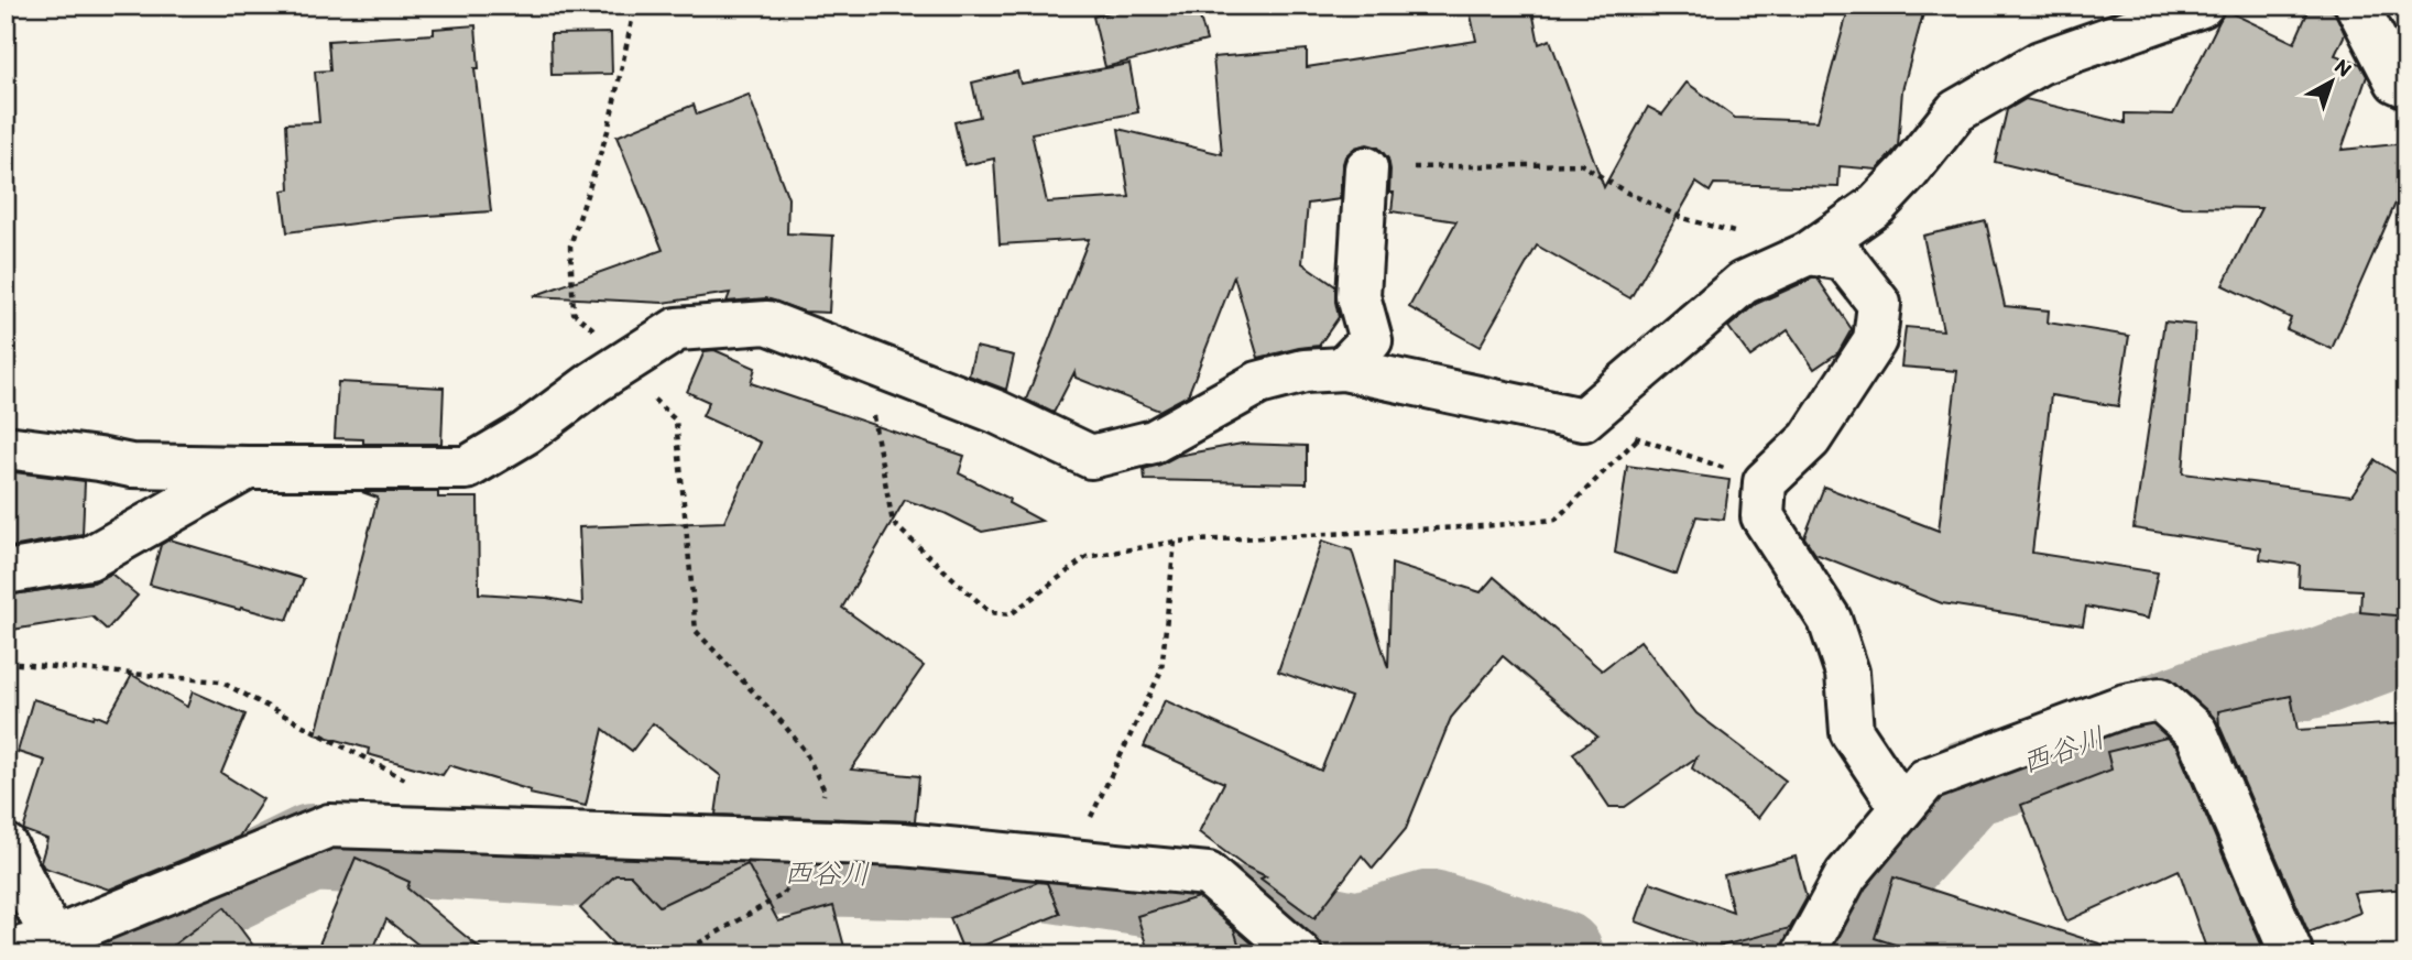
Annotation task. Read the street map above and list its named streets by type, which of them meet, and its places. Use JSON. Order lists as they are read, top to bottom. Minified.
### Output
{"water":["西谷川"],"north":"top right"}
